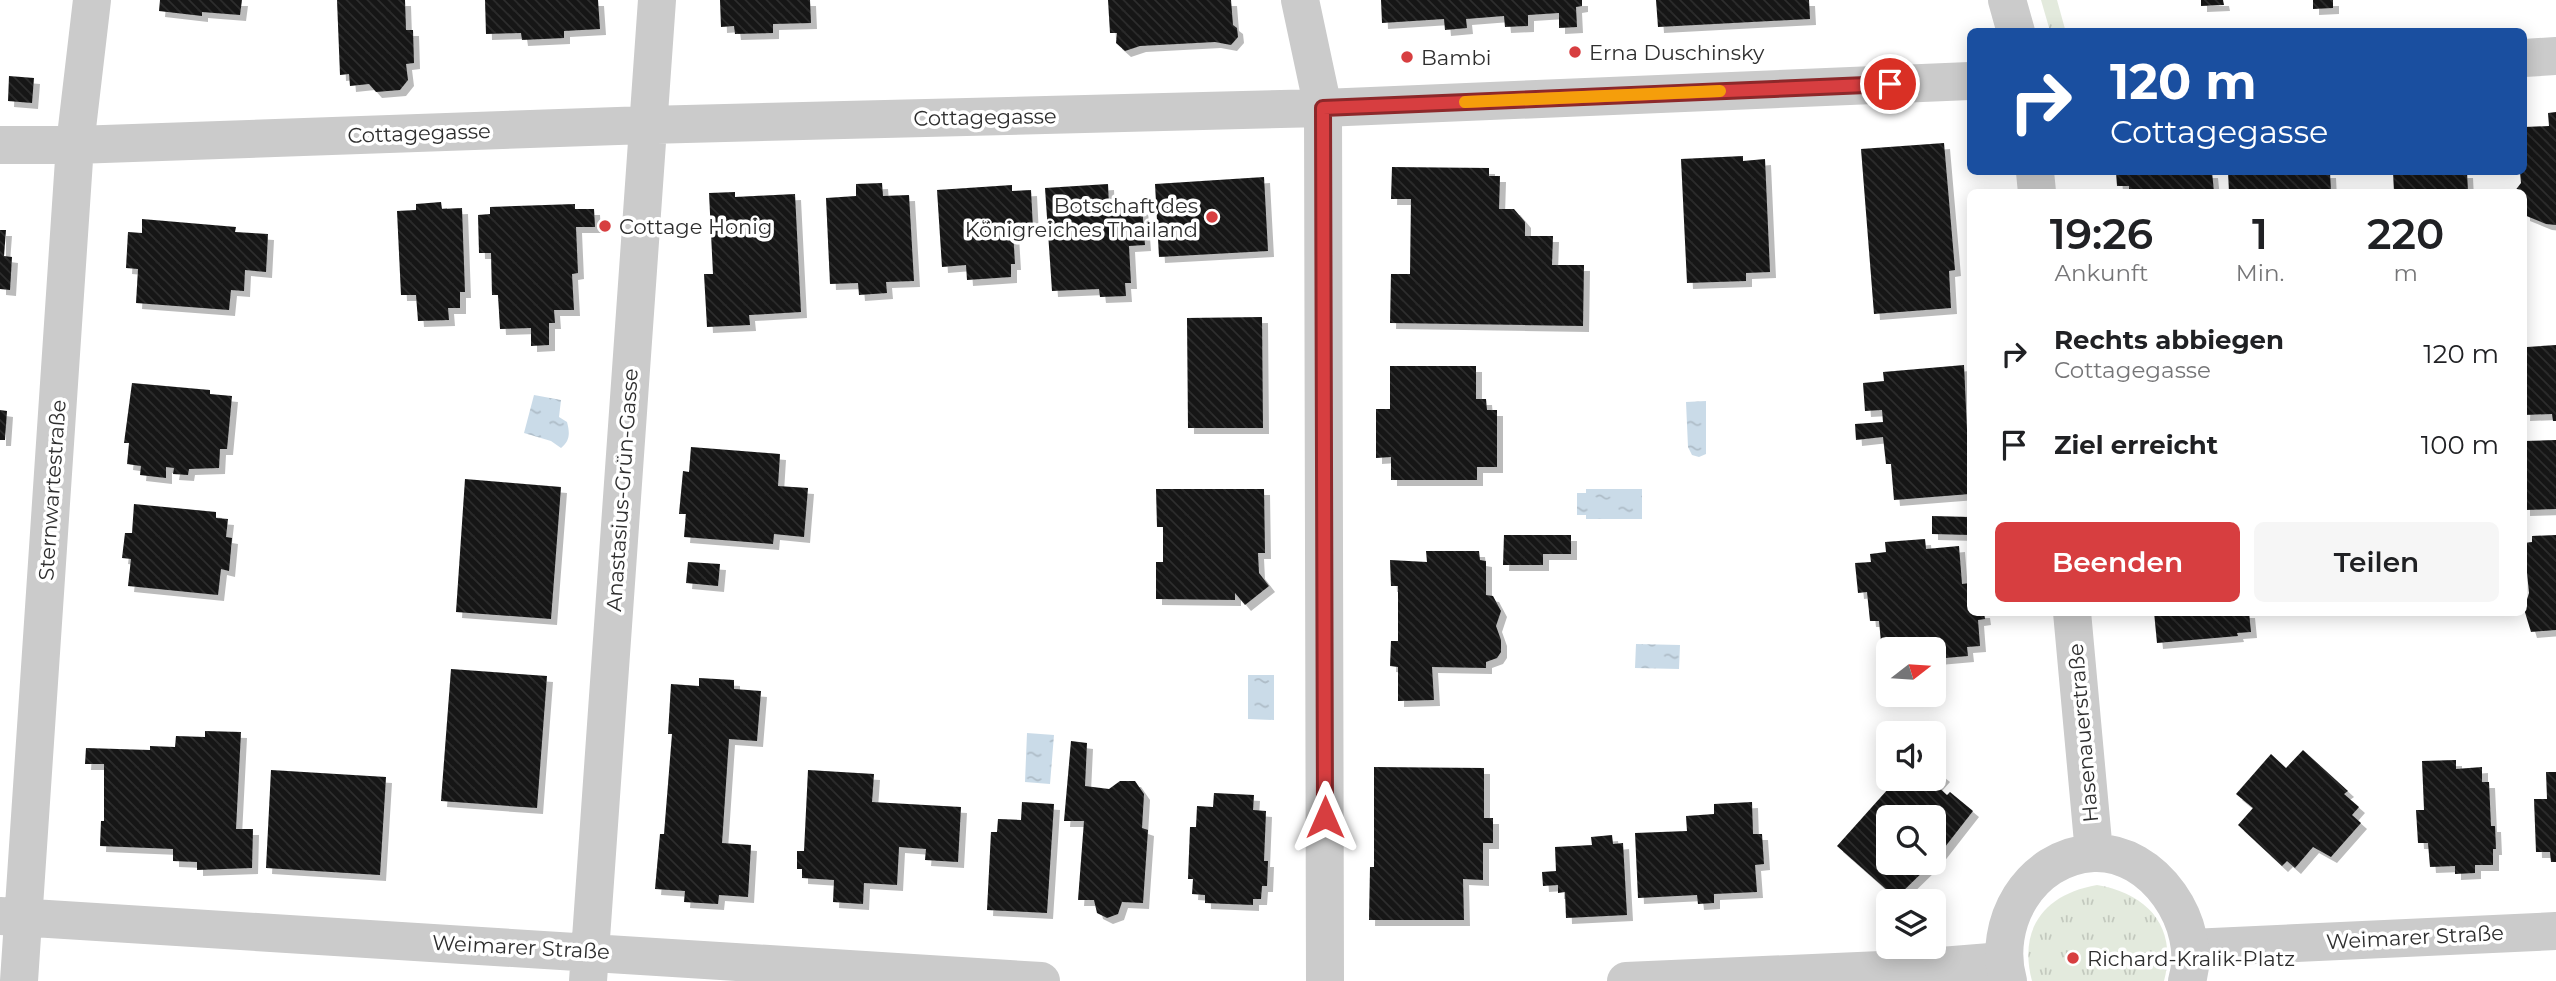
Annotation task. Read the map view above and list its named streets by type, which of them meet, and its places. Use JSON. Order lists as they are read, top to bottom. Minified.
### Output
{"streets":{"street":["Cottagegasse","Sternwartestraße","Anastasius-Grün-Gasse","Hasenauerstraße","Weimarer Straße"]},"crossings":[["Cottagegasse","Sternwartestraße"],["Cottagegasse","Anastasius-Grün-Gasse"],["Sternwartestraße","Weimarer Straße"],["Anastasius-Grün-Gasse","Weimarer Straße"]],"places":["Erna Duschinsky","Bambi","Botschaft des Königreiches Thailand","Cottage Honig","Richard-Kralik-Platz"],"north":"right","page":{"turn":["120 m","Cottagegasse"],"eta":["19:26","Ankunft","1","Min.","220","m"],"list":[{"name":"Rechts abbiegen","note":"Cottagegasse","value":"120 m"},{"name":"Ziel erreicht","value":"100 m"}],"buttons":["Beenden","Teilen"]}}
